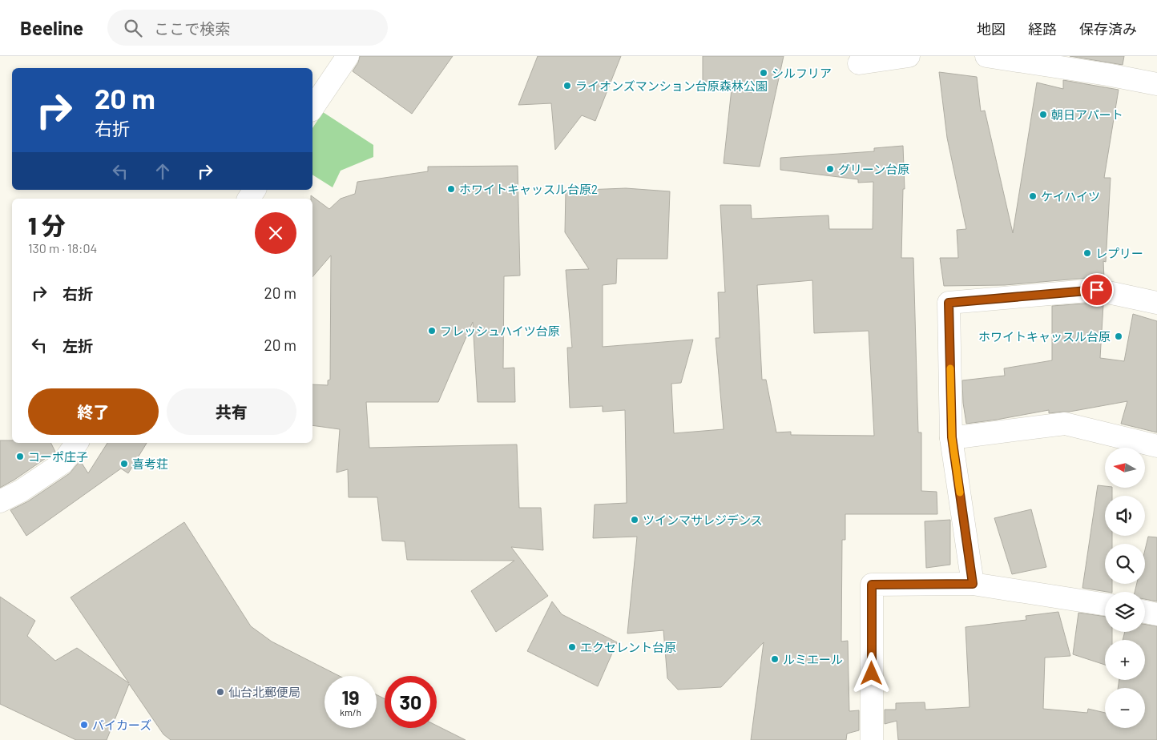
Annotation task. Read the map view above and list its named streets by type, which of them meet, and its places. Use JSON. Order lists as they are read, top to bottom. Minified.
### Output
{"places":["シルフリア","ライオンズマンション台原森林公園","朝日アパート","グリーン台原","ホワイトキャッスル台原2","ケイハイツ","レプリー","フレッシュハイツ台原","ホワイトキャッスル台原","コーポ庄子","喜考荘","ツインマサレジデンス","エクセレント台原","ルミエール","仙台北郵便局","バイカーズ"],"north":"left","page":{"header":"Beeline","search":"ここで検索","nav":["地図","経路","保存済み"],"turn":["20 m","右折"],"heading":["1 分","130 m · 18:04"],"list":[{"name":"右折","value":"20 m"},{"name":"左折","value":"20 m"}],"buttons":["終了","共有"],"map_buttons":["+","−"],"speed":"19 km/h","limit":"30"}}
